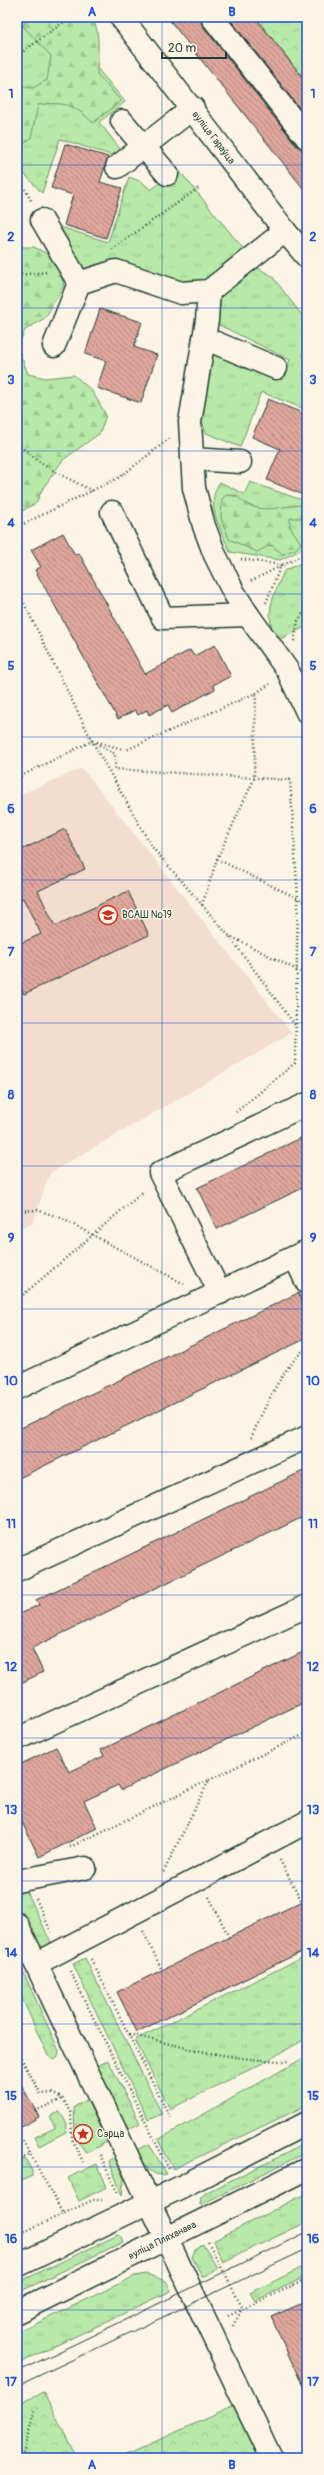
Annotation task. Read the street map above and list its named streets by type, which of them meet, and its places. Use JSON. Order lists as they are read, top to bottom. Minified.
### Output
{"streets":{"main road":["вуліца Гараўца","вуліца Пляханава"]},"places":{"school or university":["ВСАШ №19"],"place":["Сэрца"]},"scale_bar":"20 m","grid":{"columns":["A","B"],"rows":["1","2","3","4","5","6","7","8","9","10","11","12","13","14","15","16","17"]}}
